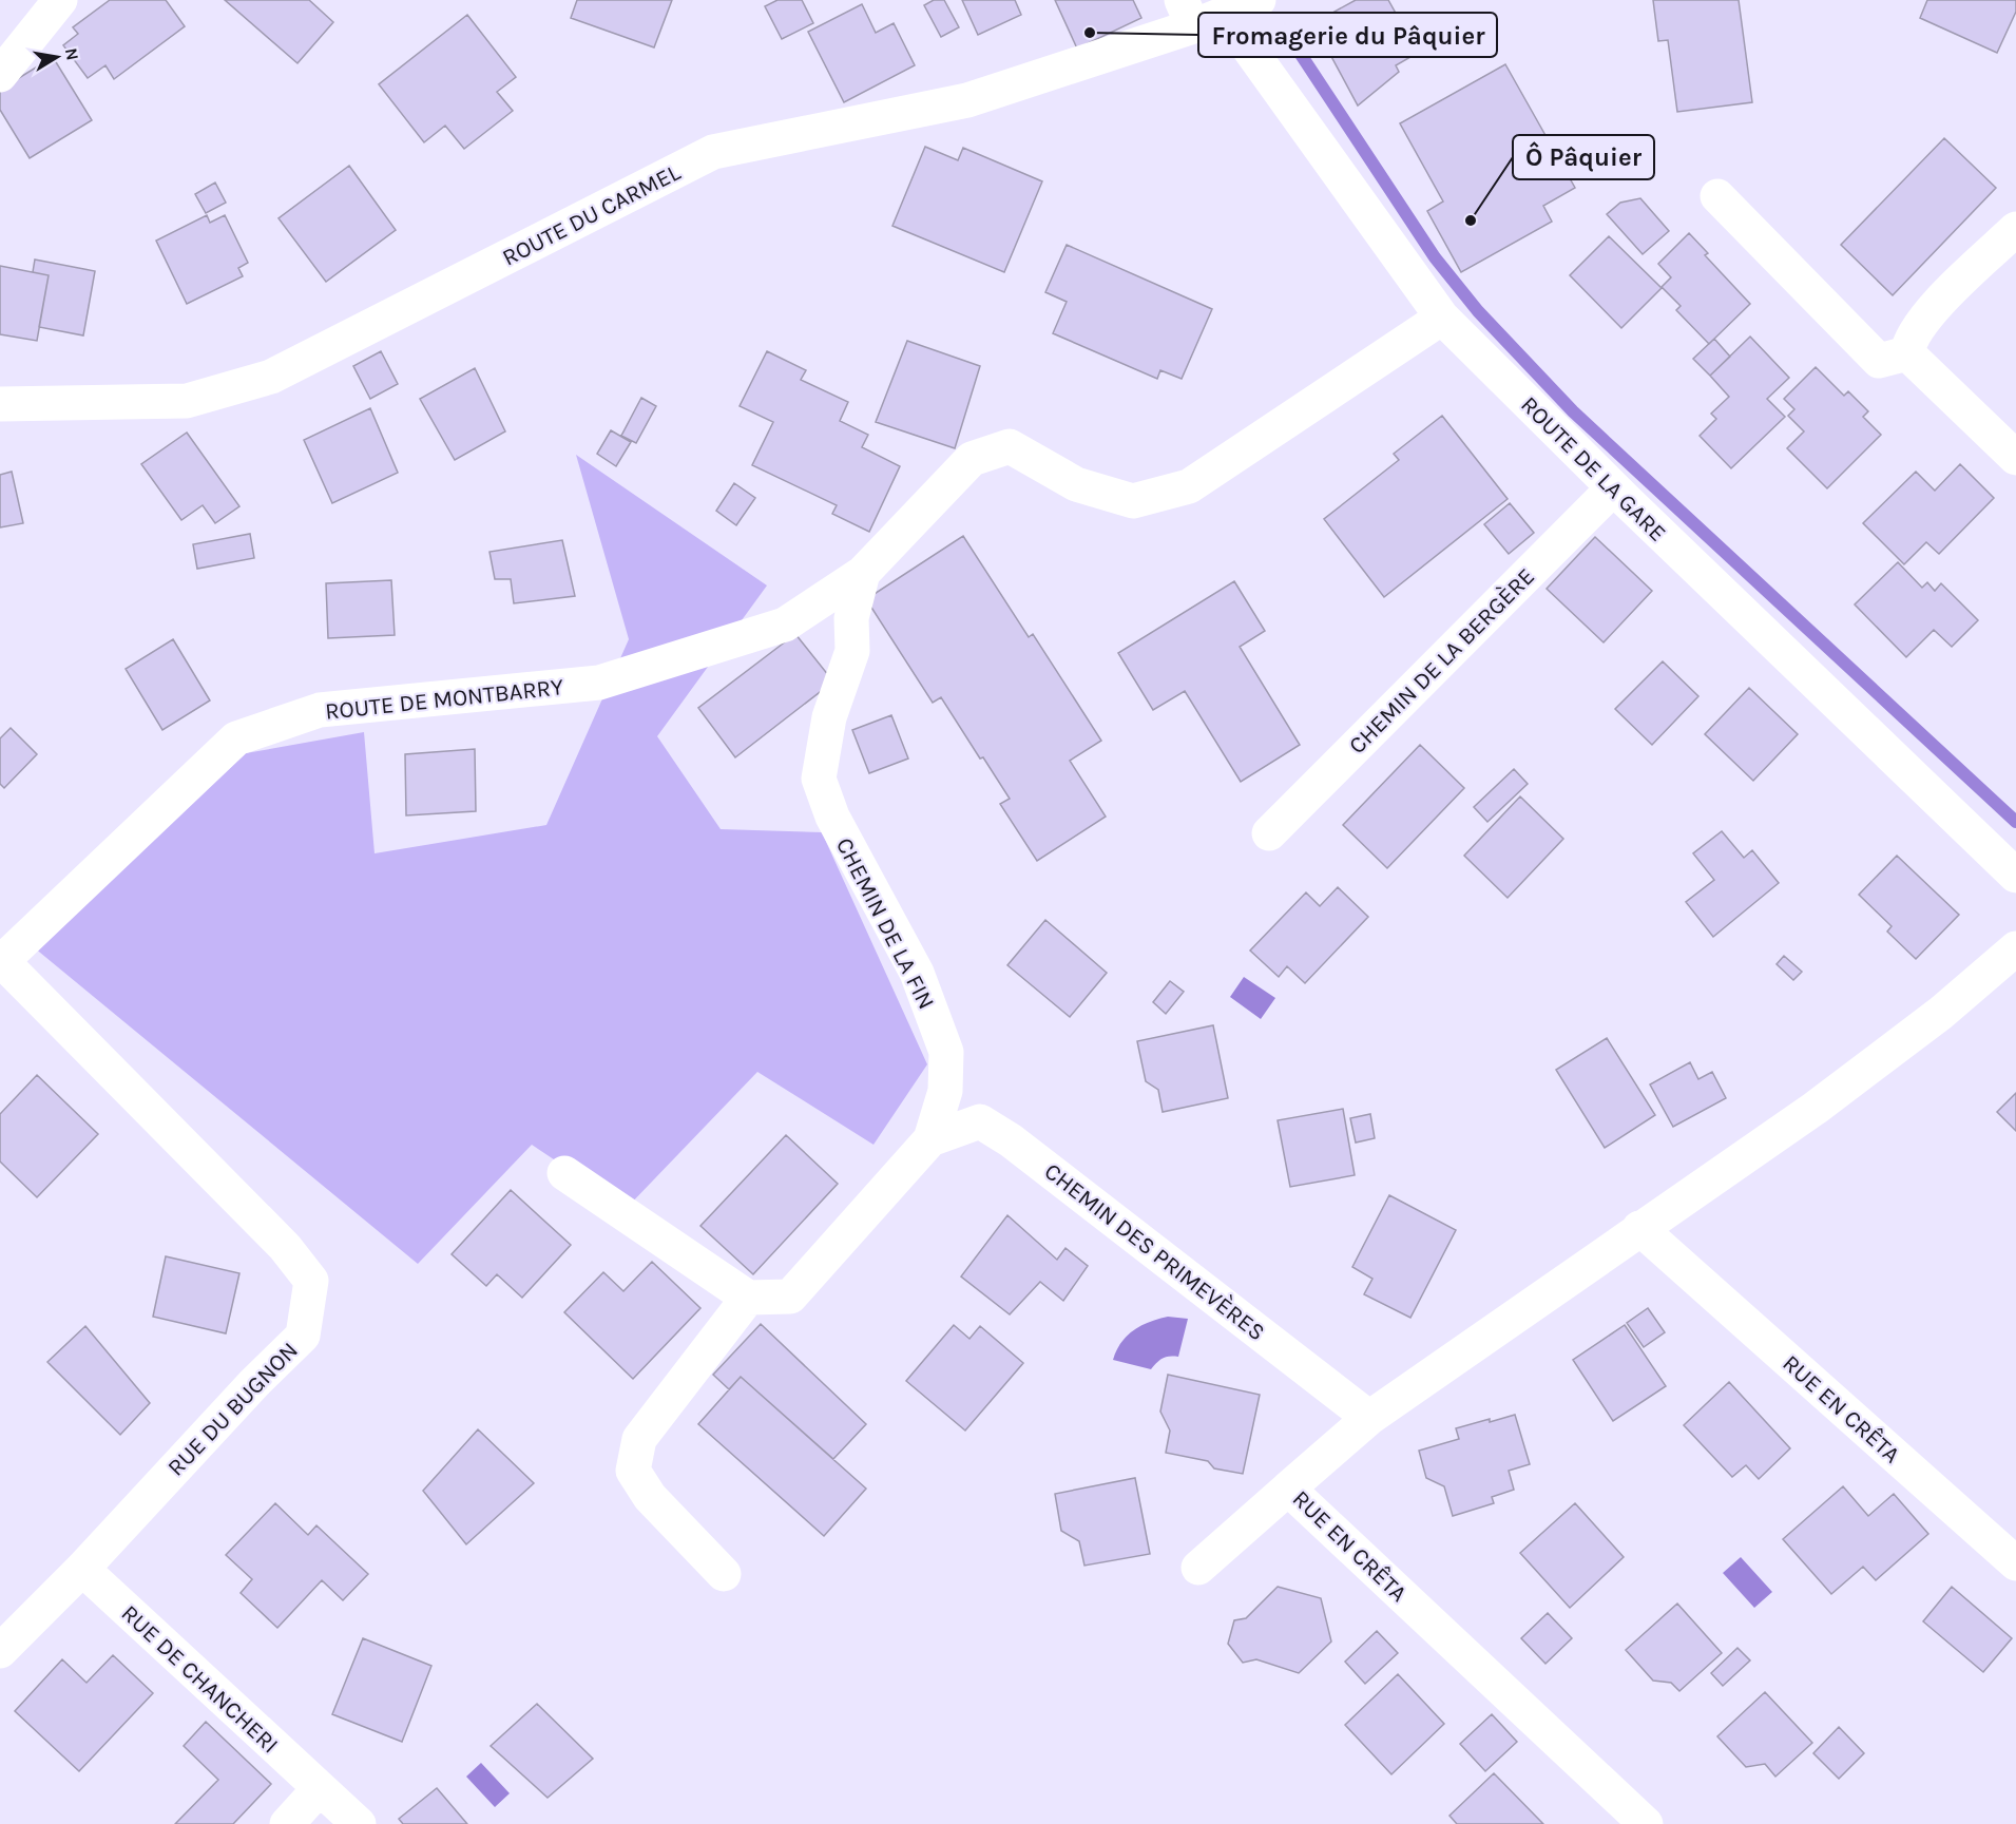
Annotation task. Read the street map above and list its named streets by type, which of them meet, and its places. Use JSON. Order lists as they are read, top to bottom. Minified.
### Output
{"streets":{"street":["ROUTE DU CARMEL","ROUTE DE LA GARE","CHEMIN DE LA BERGÈRE","ROUTE DE MONTBARRY","CHEMIN DE LA FIN","CHEMIN DES PRIMEVÈRES","RUE DU BUGNON","RUE EN CRÊTA","RUE DE CHANCHERI"]},"crossings":[["ROUTE DU CARMEL","ROUTE DE LA GARE"],["ROUTE DE LA GARE","CHEMIN DE LA BERGÈRE"],["ROUTE DE LA GARE","ROUTE DE MONTBARRY"],["ROUTE DE MONTBARRY","CHEMIN DE LA FIN"],["ROUTE DE MONTBARRY","RUE DU BUGNON"],["CHEMIN DE LA FIN","CHEMIN DES PRIMEVÈRES"],["CHEMIN DES PRIMEVÈRES","RUE EN CRÊTA"],["RUE DU BUGNON","RUE DE CHANCHERI"]],"places":["Fromagerie du Pâquier","Ô Pâquier"],"north":"right"}
